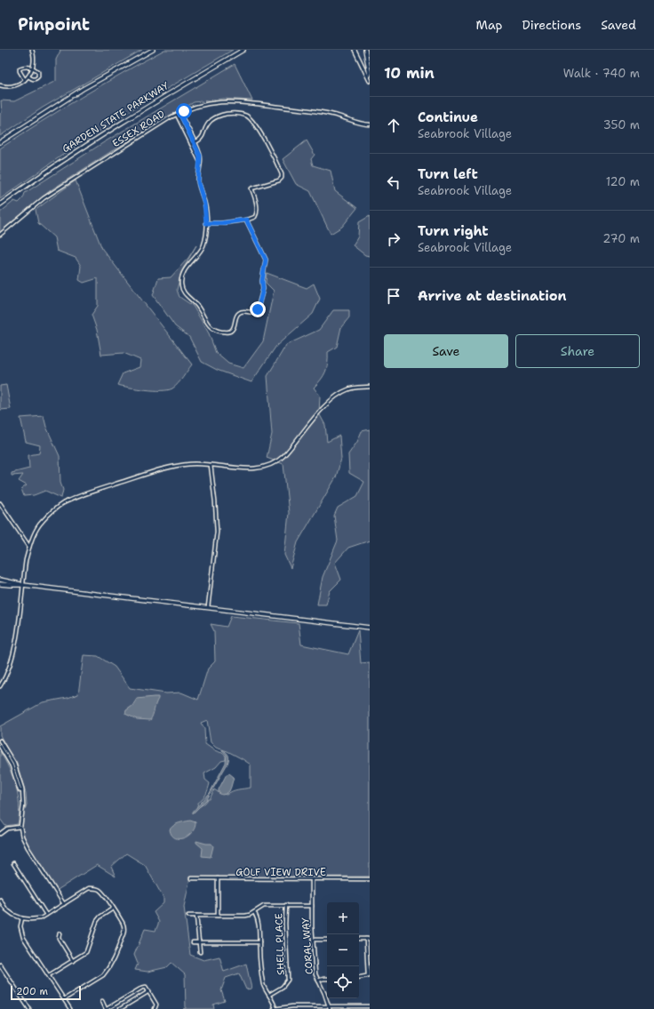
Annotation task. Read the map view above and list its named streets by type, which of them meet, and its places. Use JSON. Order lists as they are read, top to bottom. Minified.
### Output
{"streets":{"highway":["GARDEN STATE PARKWAY"],"street":["ESSEX ROAD","GOLF VIEW DRIVE","SHELL PLACE","CORAL WAY"]},"crossings":[["GOLF VIEW DRIVE","CORAL WAY"]],"scale_bar":"200 m","page":{"header":"Pinpoint","nav":["Map","Directions","Saved"],"heading":["10 min","Walk · 740 m"],"list":[["Continue","Seabrook Village","350 m"],["Turn left","Seabrook Village","120 m"],["Turn right","Seabrook Village","270 m"],"Arrive at destination"],"buttons":["Save","Share"],"map_buttons":["+","−"],"scale":"200 m"}}
